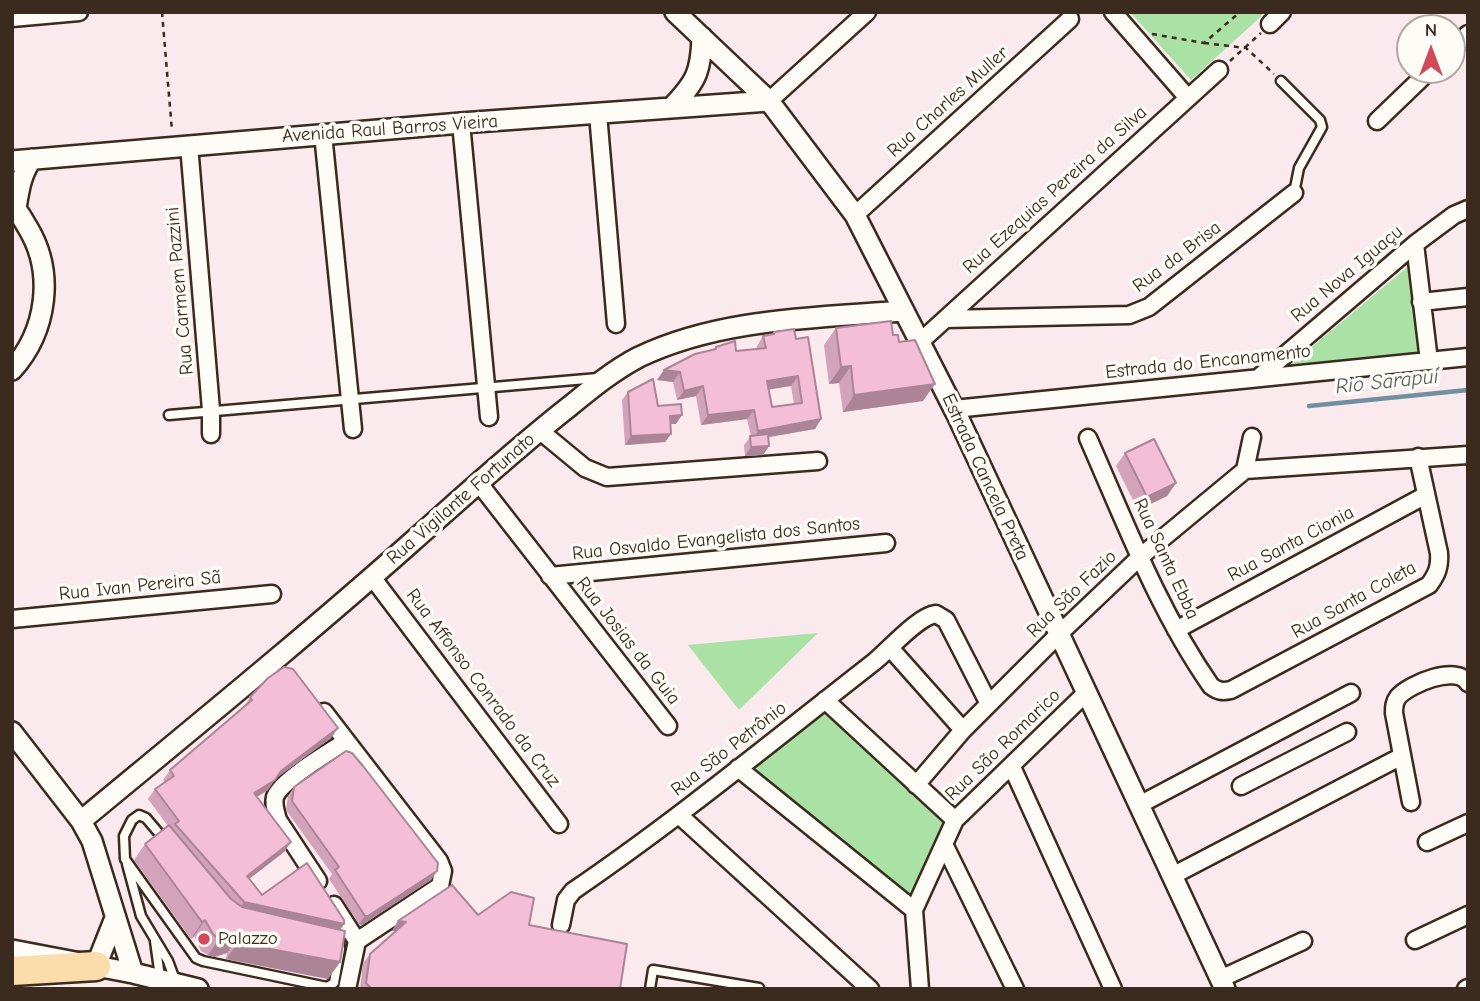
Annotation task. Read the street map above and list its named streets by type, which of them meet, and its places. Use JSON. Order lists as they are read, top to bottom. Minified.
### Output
{"streets":{"street":["Rua Charles Muller","Avenida Raul Barros Vieira","Rua Ezequias Pereira da Silva","Rua da Brisa","Rua Nova Iguaçu","Rua Carmem Pazzini","Estrada do Encanamento","Estrada Cancela Preta","Rua Vigilante Fortunato","Rua Osvaldo Evangelista dos Santos","Rua Santa Cionia","Rua Santa Ebba","Rua Ivan Pereira Sã","Rua São Fazio","Rua Santa Coleta","Rua Josias da Guia","Rua Affonso Conrado da Cruz","Rua São Romarico","Rua São Petrônio"]},"crossings":[["Rua Charles Muller","Estrada Cancela Preta"],["Avenida Raul Barros Vieira","Rua Carmem Pazzini"],["Avenida Raul Barros Vieira","Estrada Cancela Preta"],["Rua Ezequias Pereira da Silva","Rua da Brisa"],["Rua Ezequias Pereira da Silva","Estrada Cancela Preta"],["Rua Nova Iguaçu","Estrada do Encanamento"],["Estrada do Encanamento","Estrada Cancela Preta"],["Estrada Cancela Preta","Rua Vigilante Fortunato"],["Estrada Cancela Preta","Rua São Fazio"],["Estrada Cancela Preta","Rua São Romarico"],["Rua Vigilante Fortunato","Rua Josias da Guia"],["Rua Vigilante Fortunato","Rua Affonso Conrado da Cruz"],["Rua Osvaldo Evangelista dos Santos","Rua Josias da Guia"],["Rua Santa Cionia","Rua Santa Ebba"],["Rua Santa Cionia","Rua Santa Coleta"],["Rua Santa Ebba","Rua São Fazio"],["Rua Santa Ebba","Rua Santa Coleta"],["Rua São Fazio","Rua São Petrônio"]],"water":["Rio Sarapuí"],"places":["Palazzo"],"north":"top"}
